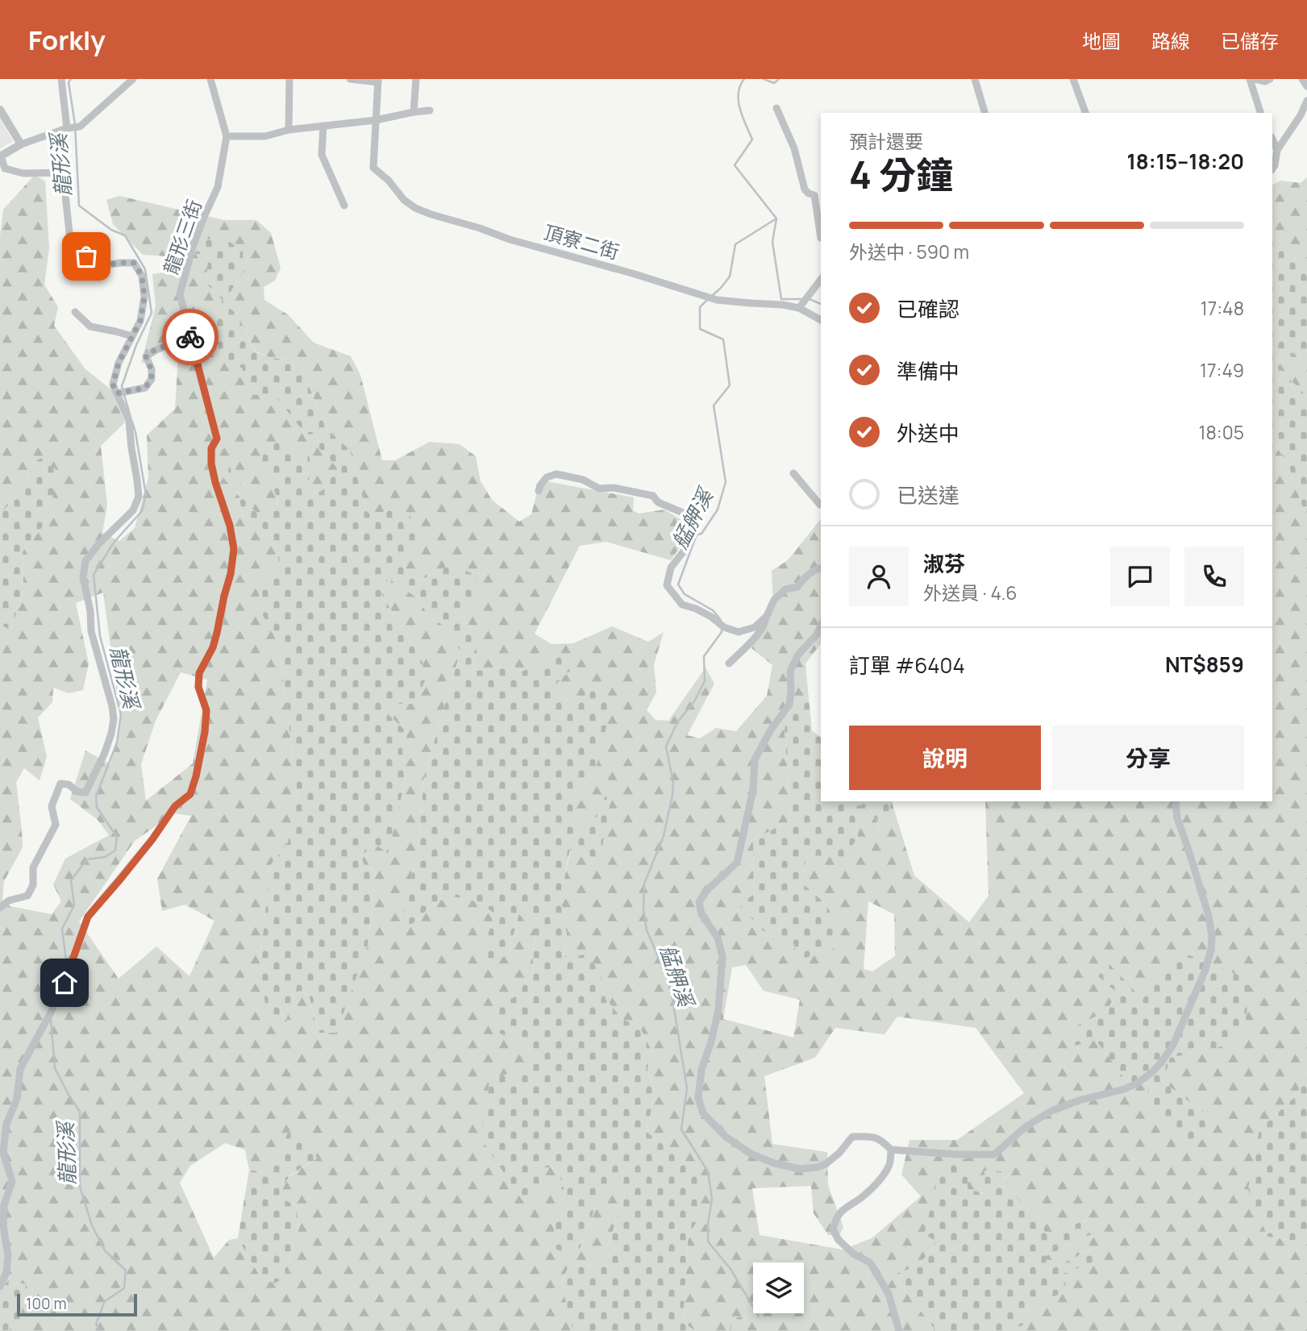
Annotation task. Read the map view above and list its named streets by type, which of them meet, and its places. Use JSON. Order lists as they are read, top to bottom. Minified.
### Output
{"streets":{"street":["龍形三街","頂寮二街"]},"water":["龍形溪","艋舺溪"],"scale_bar":"100 m","page":{"header":"Forkly","nav":["地圖","路線","已儲存"],"heading":["4 分鐘","預計還要","18:15–18:20"],"panel":["淑芬","外送員 · 4.6","訂單 #6404","NT$859"],"bar":"外送中 · 590 m","list":[["已確認","17:48"],["準備中","17:49"],["外送中","18:05"],"已送達"],"buttons":["說明","分享"],"scale":"100 m"}}
